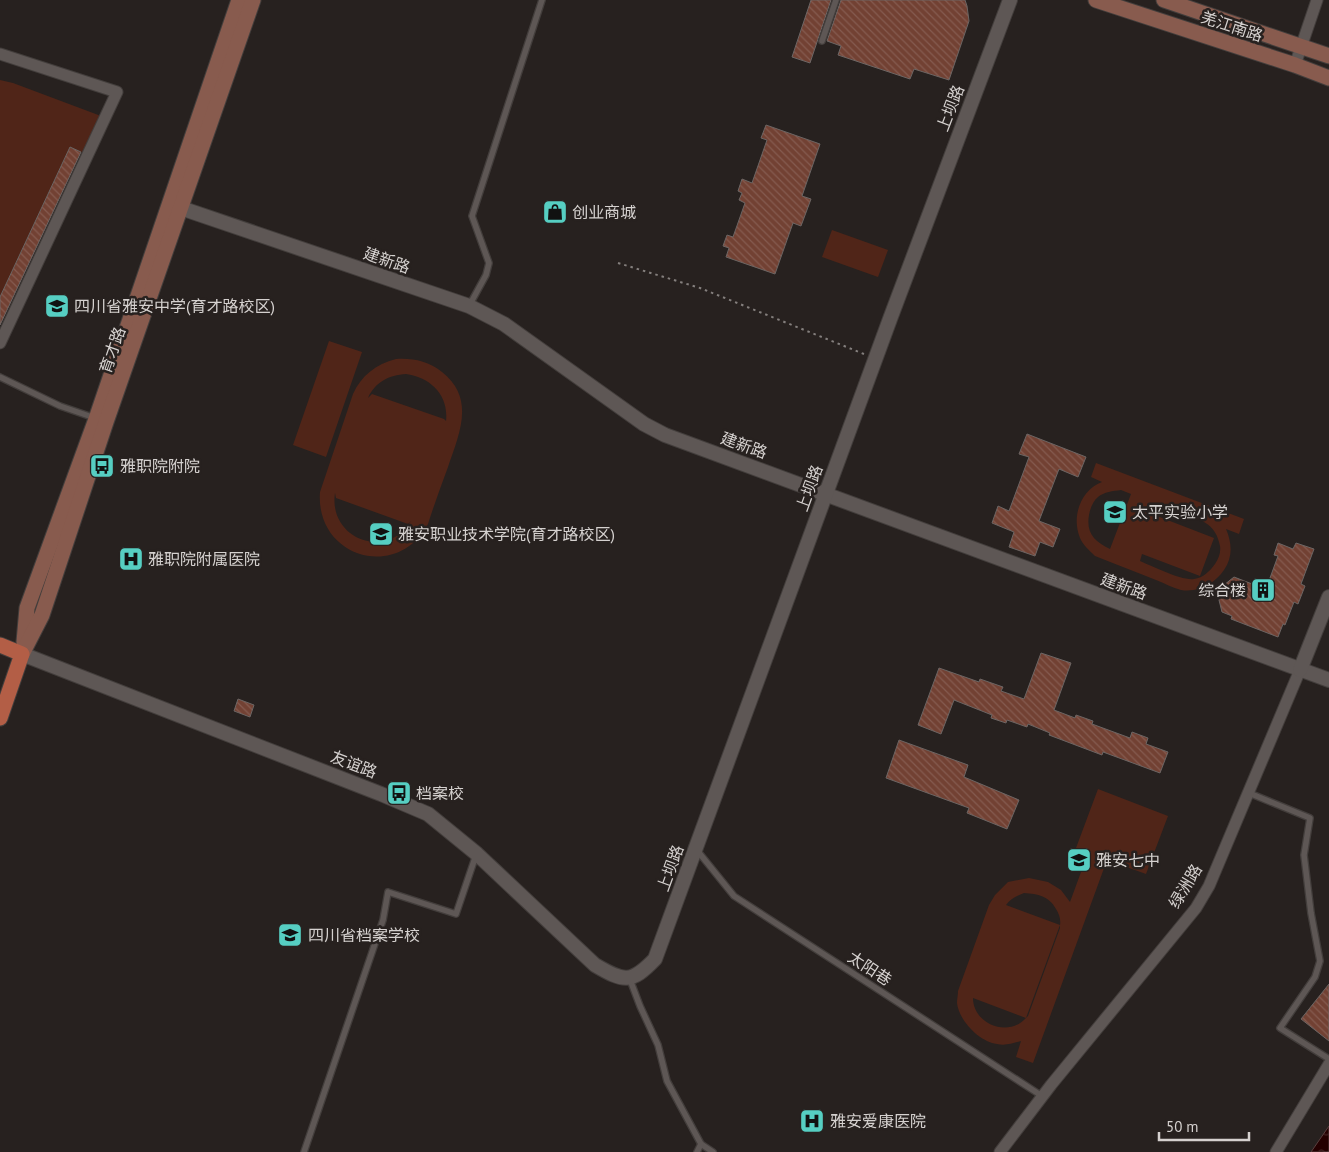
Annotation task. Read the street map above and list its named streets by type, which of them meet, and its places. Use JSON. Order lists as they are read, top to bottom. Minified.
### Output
{"streets":{"main road":["羌江南路","育才路"],"street":["上坝路","建新路","友谊路","绿洲路"],"lane":["太阳巷"]},"crossings":[["上坝路","建新路"],["上坝路","友谊路"],["上坝路","太阳巷"],["建新路","育才路"],["建新路","绿洲路"],["育才路","友谊路"],["绿洲路","太阳巷"]],"places":{"shop":["创业商城"],"school or university":["四川省雅安中学(育才路校区)","太平实验小学","雅安职业技术学院(育才路校区)","雅安七中","四川省档案学校"],"bus stop":["雅职院附院","档案校"],"hospital":["雅职院附属医院","雅安爱康医院"],"building":["综合楼"]},"scale_bar":"50 m"}
